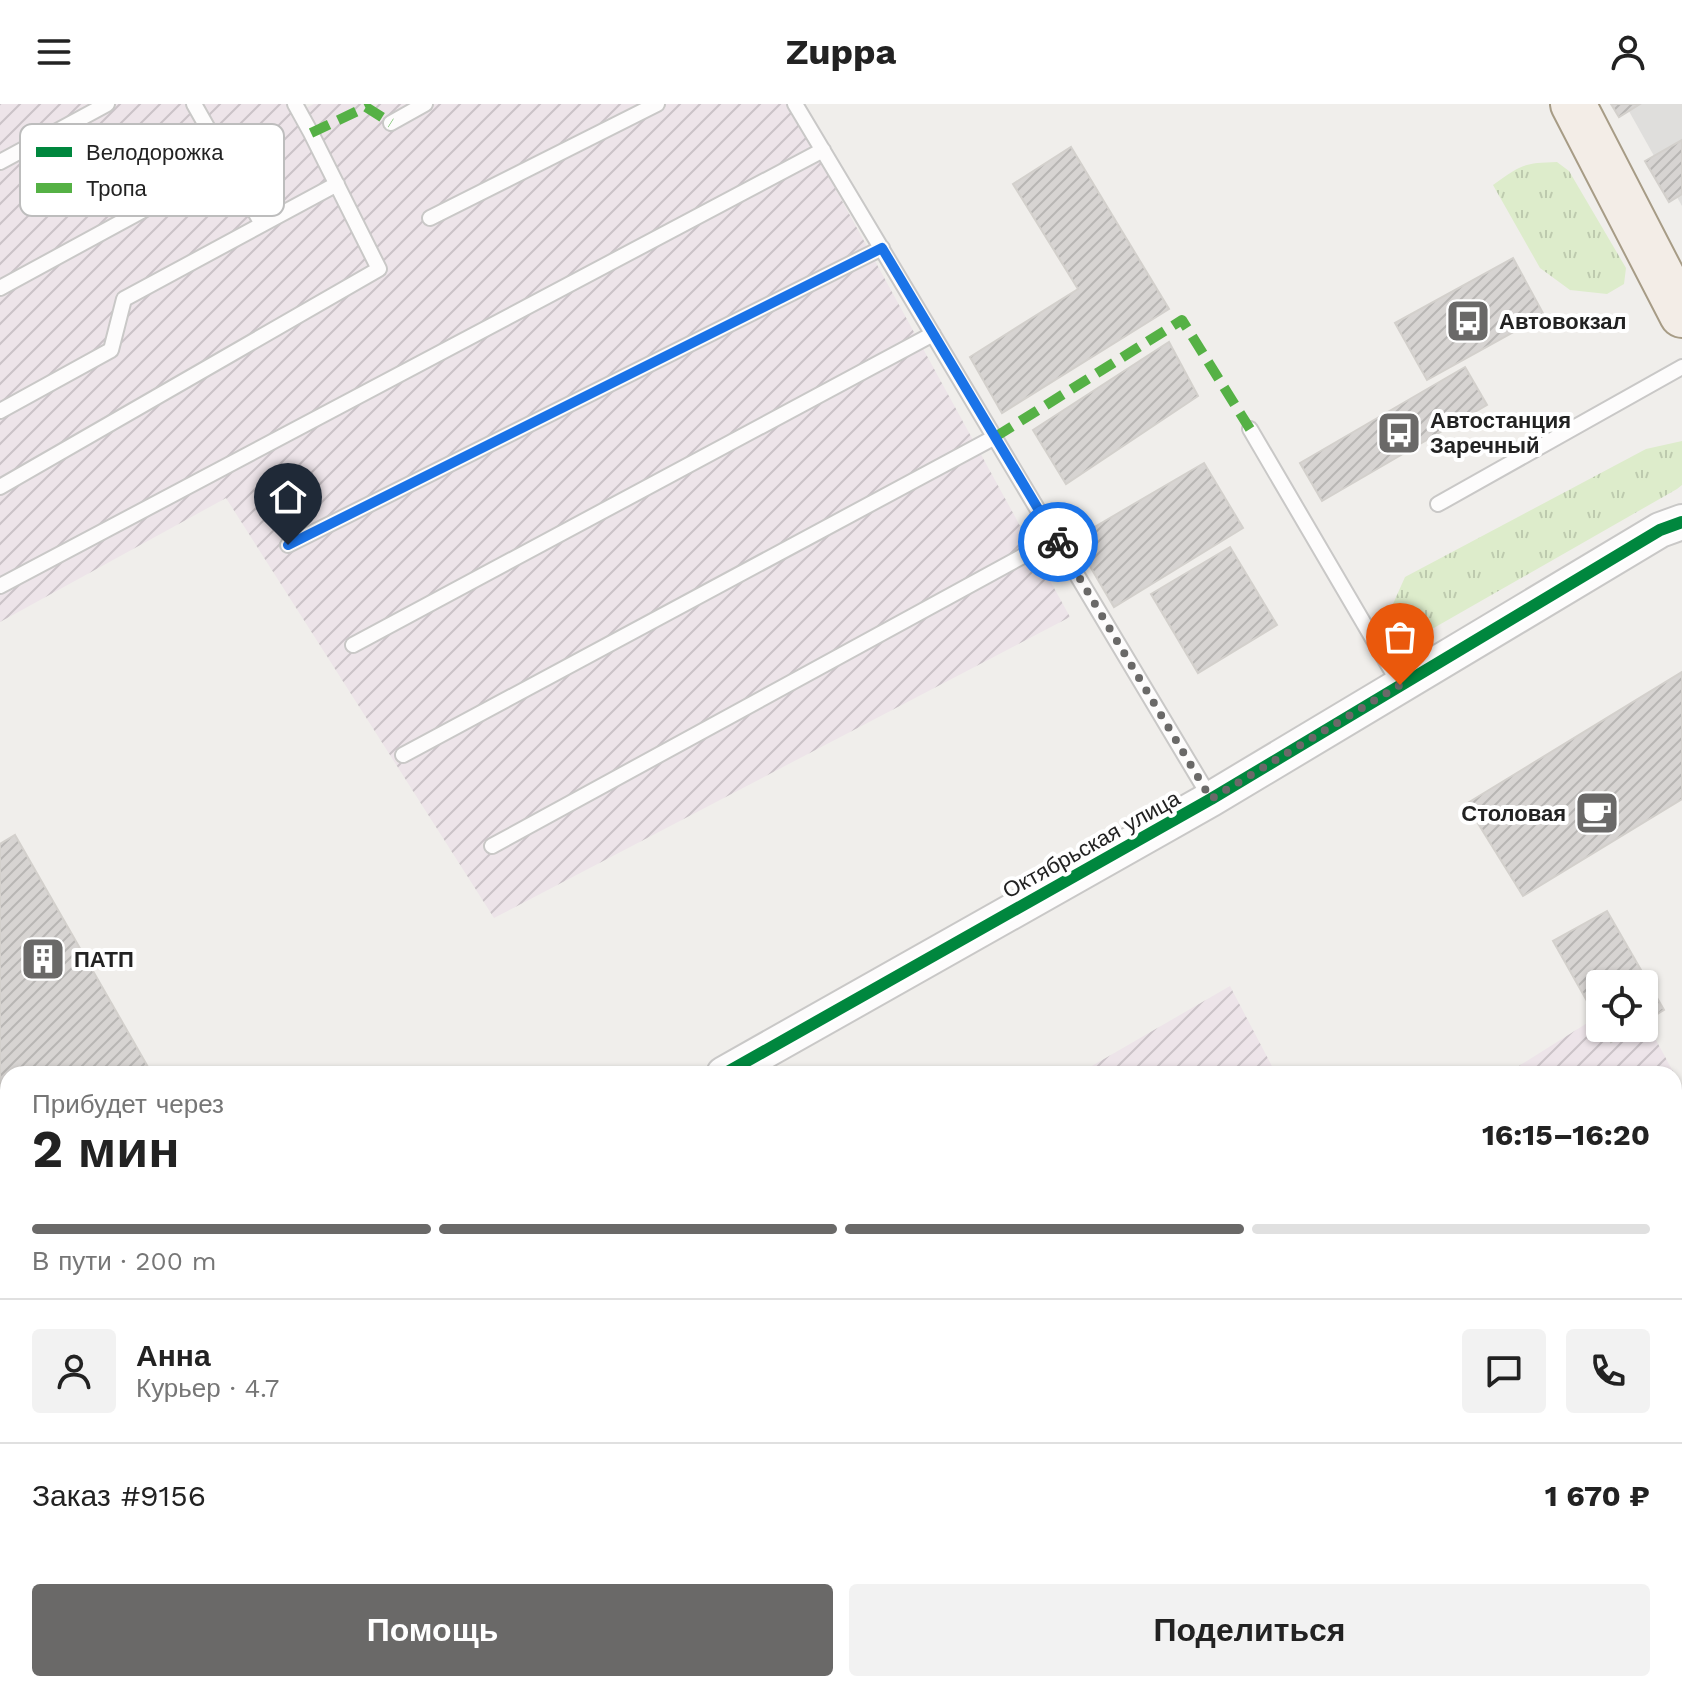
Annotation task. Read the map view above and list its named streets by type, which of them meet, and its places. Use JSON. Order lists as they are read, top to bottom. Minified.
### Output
{"streets":{"street":["Октябрьская улица"]},"places":{"bus stop":["Автовокзал","Автостанция Заречный"],"cafe":["Столовая"],"building":["ПАТП"]},"legend":["Велодорожка","Тропа"],"page":{"header":"Zuppa","heading":["2 мин","Прибудет через","16:15–16:20"],"panel":["Анна","Курьер · 4.7","Заказ #9156","1 670 ₽"],"bar":"В пути · 200 m","buttons":["Помощь","Поделиться"]}}
